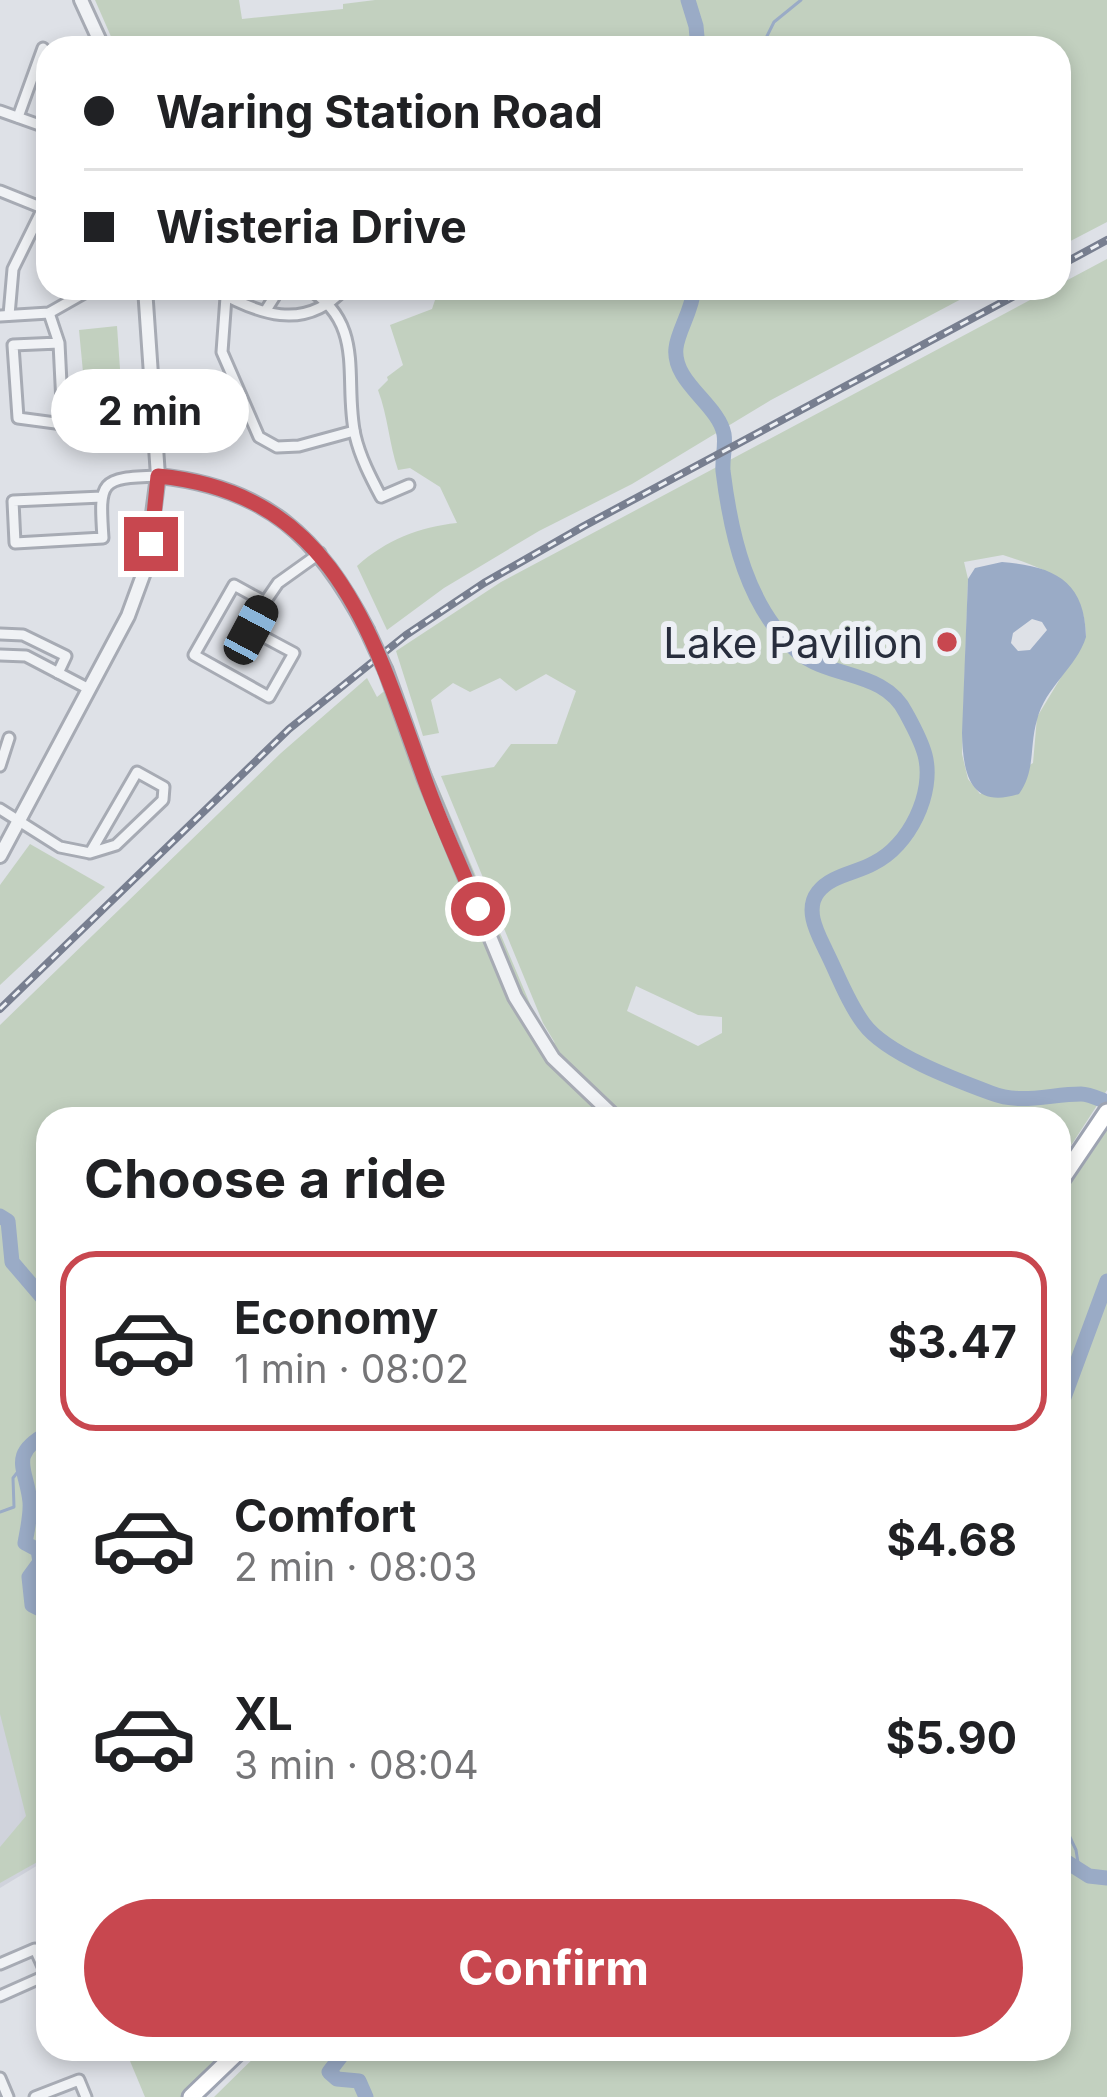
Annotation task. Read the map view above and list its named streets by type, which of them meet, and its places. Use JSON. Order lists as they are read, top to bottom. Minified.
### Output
{"places":["Lake Pavilion"],"page":{"banner":["Waring Station Road","Wisteria Drive"],"bubble":"2 min","heading":"Choose a ride","list":[{"name":"Economy","note":"1 min · 08:02","value":"$3.47"},{"name":"Comfort","note":"2 min · 08:03","value":"$4.68"},{"name":"XL","note":"3 min · 08:04","value":"$5.90"}],"buttons":"Confirm"}}
